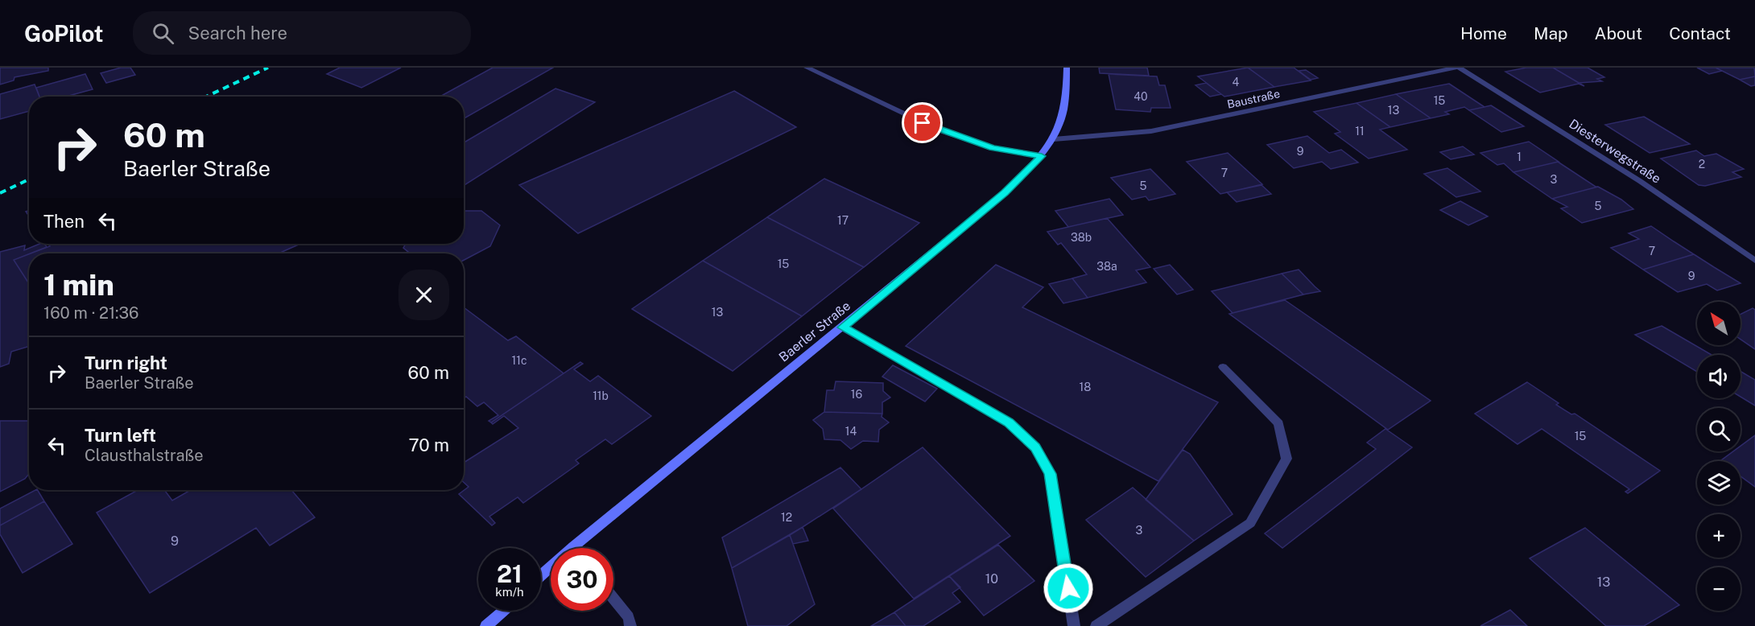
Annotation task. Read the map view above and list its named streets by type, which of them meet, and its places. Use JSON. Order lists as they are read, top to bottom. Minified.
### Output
{"streets":{"main road":["Baerler Straße"],"street":["Baustraße","Diesterwegstraße"]},"crossings":[["Baustraße","Diesterwegstraße"],["Baustraße","Baerler Straße"]],"house_numbers":["4","40","15","13","11","9","1","2","7","3","5","5","17","38b","7","15","38a","9","13","11c","18","16","11b","14","15","12","3","9","10","13"],"north":"top left","page":{"header":"GoPilot","search":"Search here","nav":["Home","Map","About","Contact"],"turn":["60 m","Baerler Straße"],"then":"Then","heading":["1 min","160 m · 21:36"],"map_buttons":["+","−"],"list":[{"name":"Turn right","note":"Baerler Straße","value":"60 m"},{"name":"Turn left","note":"Clausthalstraße","value":"70 m"}],"speed":"21 km/h","limit":"30"}}
